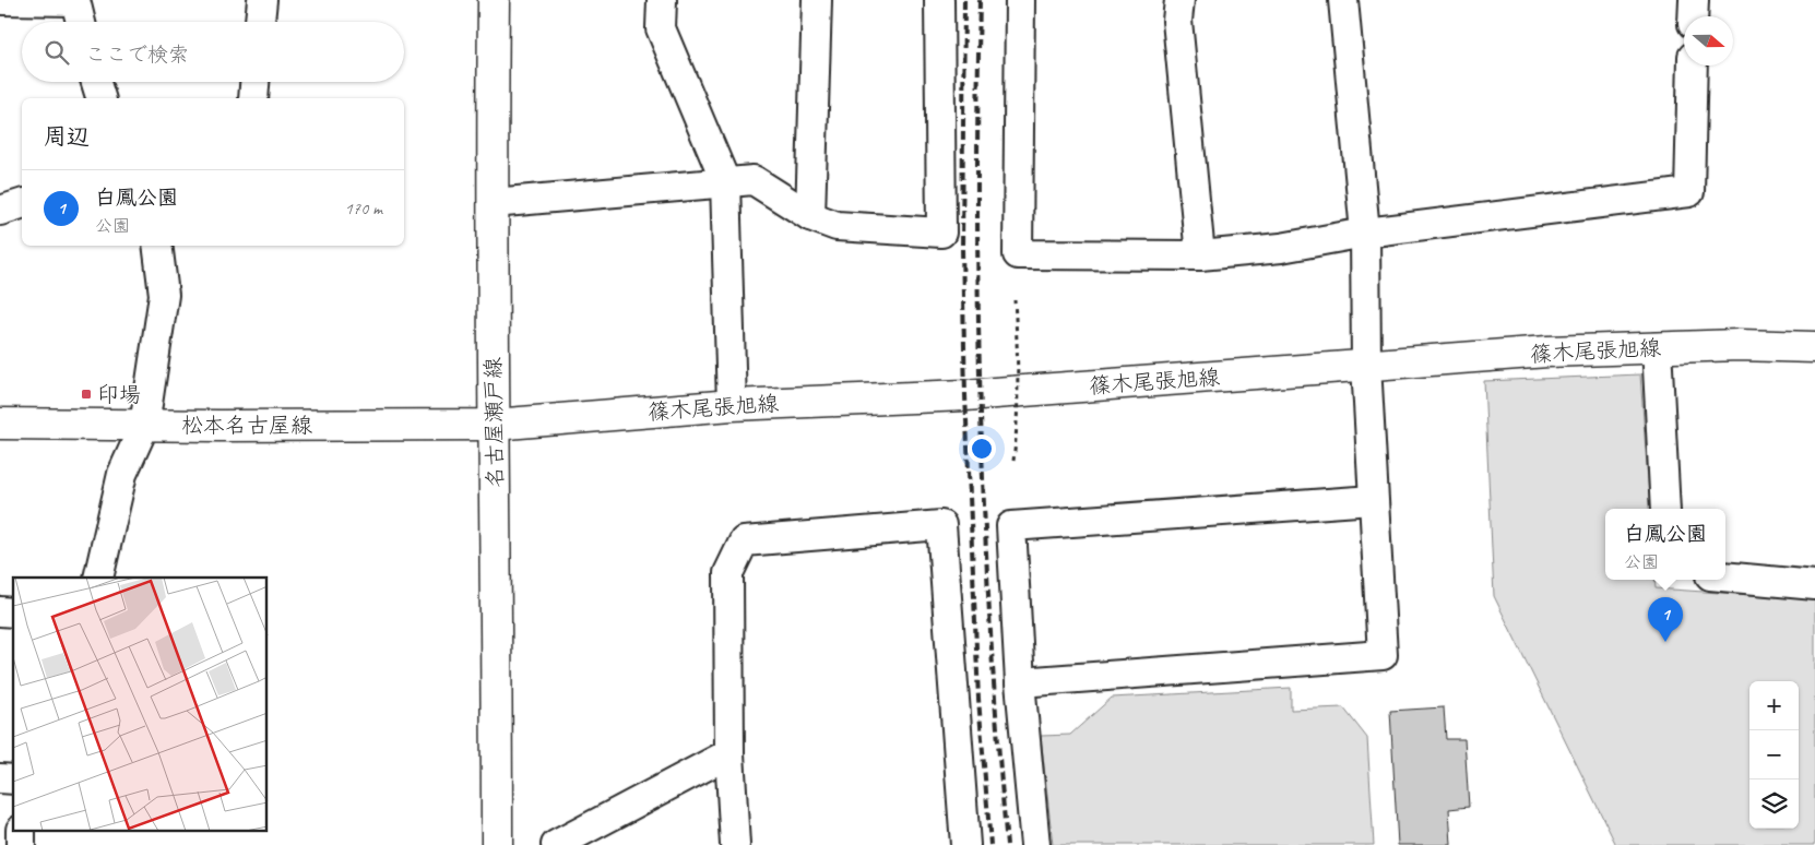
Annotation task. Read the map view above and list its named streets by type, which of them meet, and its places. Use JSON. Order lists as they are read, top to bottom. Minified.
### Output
{"streets":{"main road":["篠木尾張旭線","名古屋瀬戸線","松本名古屋線"]},"crossings":[["篠木尾張旭線","名古屋瀬戸線"],["篠木尾張旭線","松本名古屋線"],["名古屋瀬戸線","松本名古屋線"]],"places":{"transit":["印場"]},"north":"right","page":{"search":"ここで検索","heading":"周辺","list":[{"mark":"1","name":"白鳳公園","note":"公園","value":"170 m"}],"popup":["白鳳公園","公園"],"pins":"1","map_buttons":["+","−"]}}
